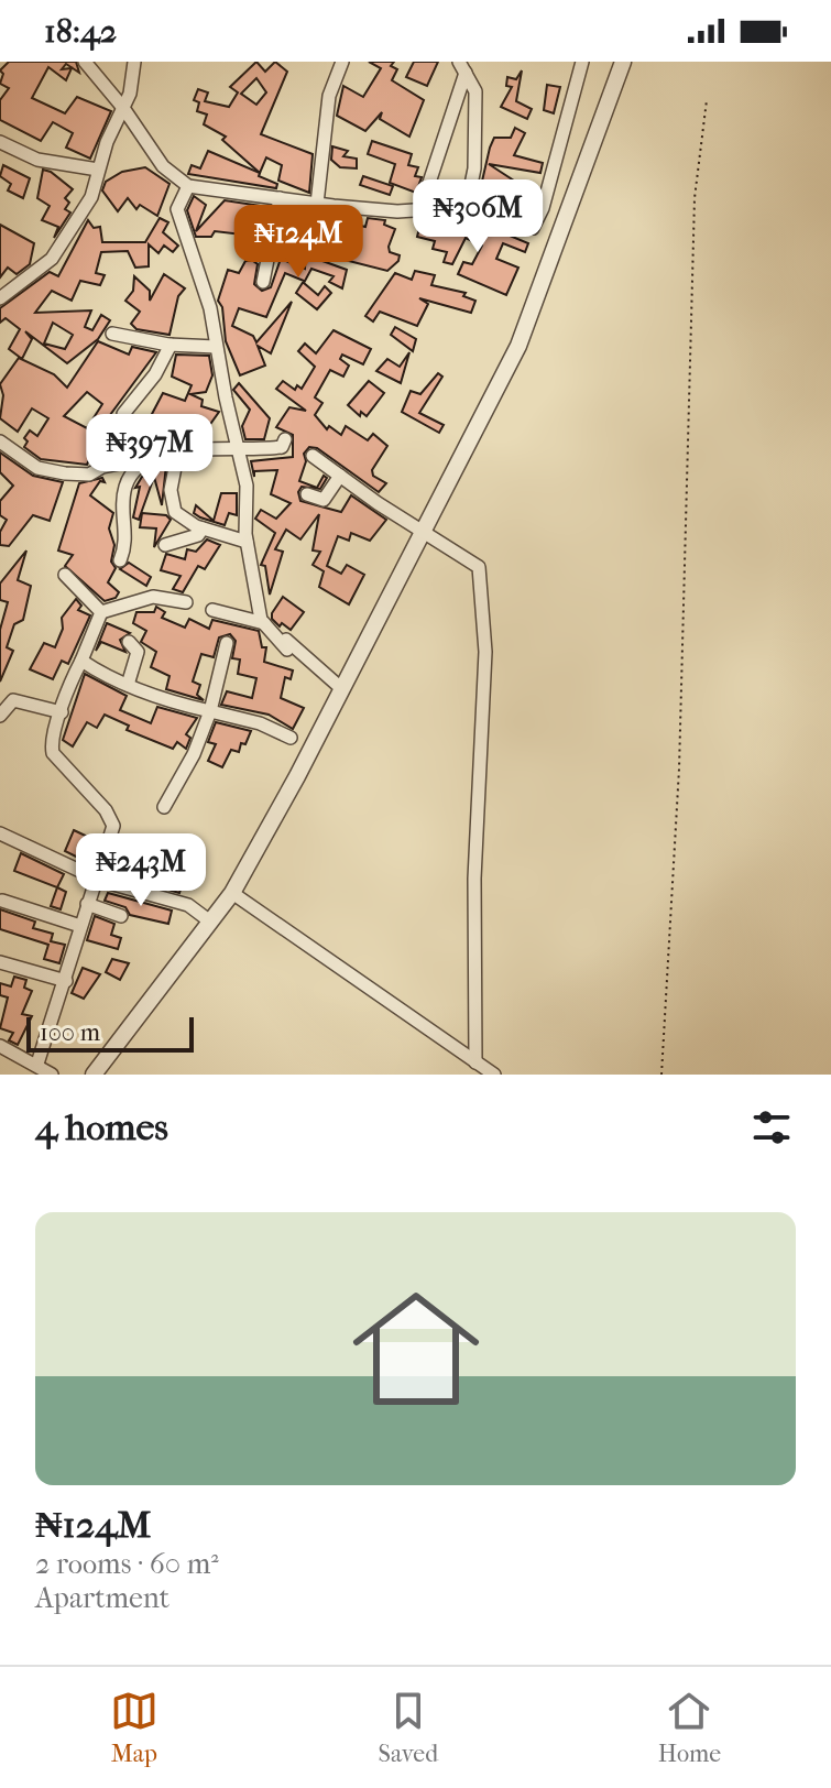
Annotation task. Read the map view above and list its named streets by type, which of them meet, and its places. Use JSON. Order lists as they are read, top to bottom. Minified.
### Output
{"scale_bar":"100 m","page":{"status":"18:42","price":["₦306M","₦124M","₦397M","₦243M"],"scale":"100 m","heading":"4 homes","list":[{"name":"₦124M","note":"2 rooms · 60 m² · Apartment"}],"tabs":["Map","Saved","Home"]}}
